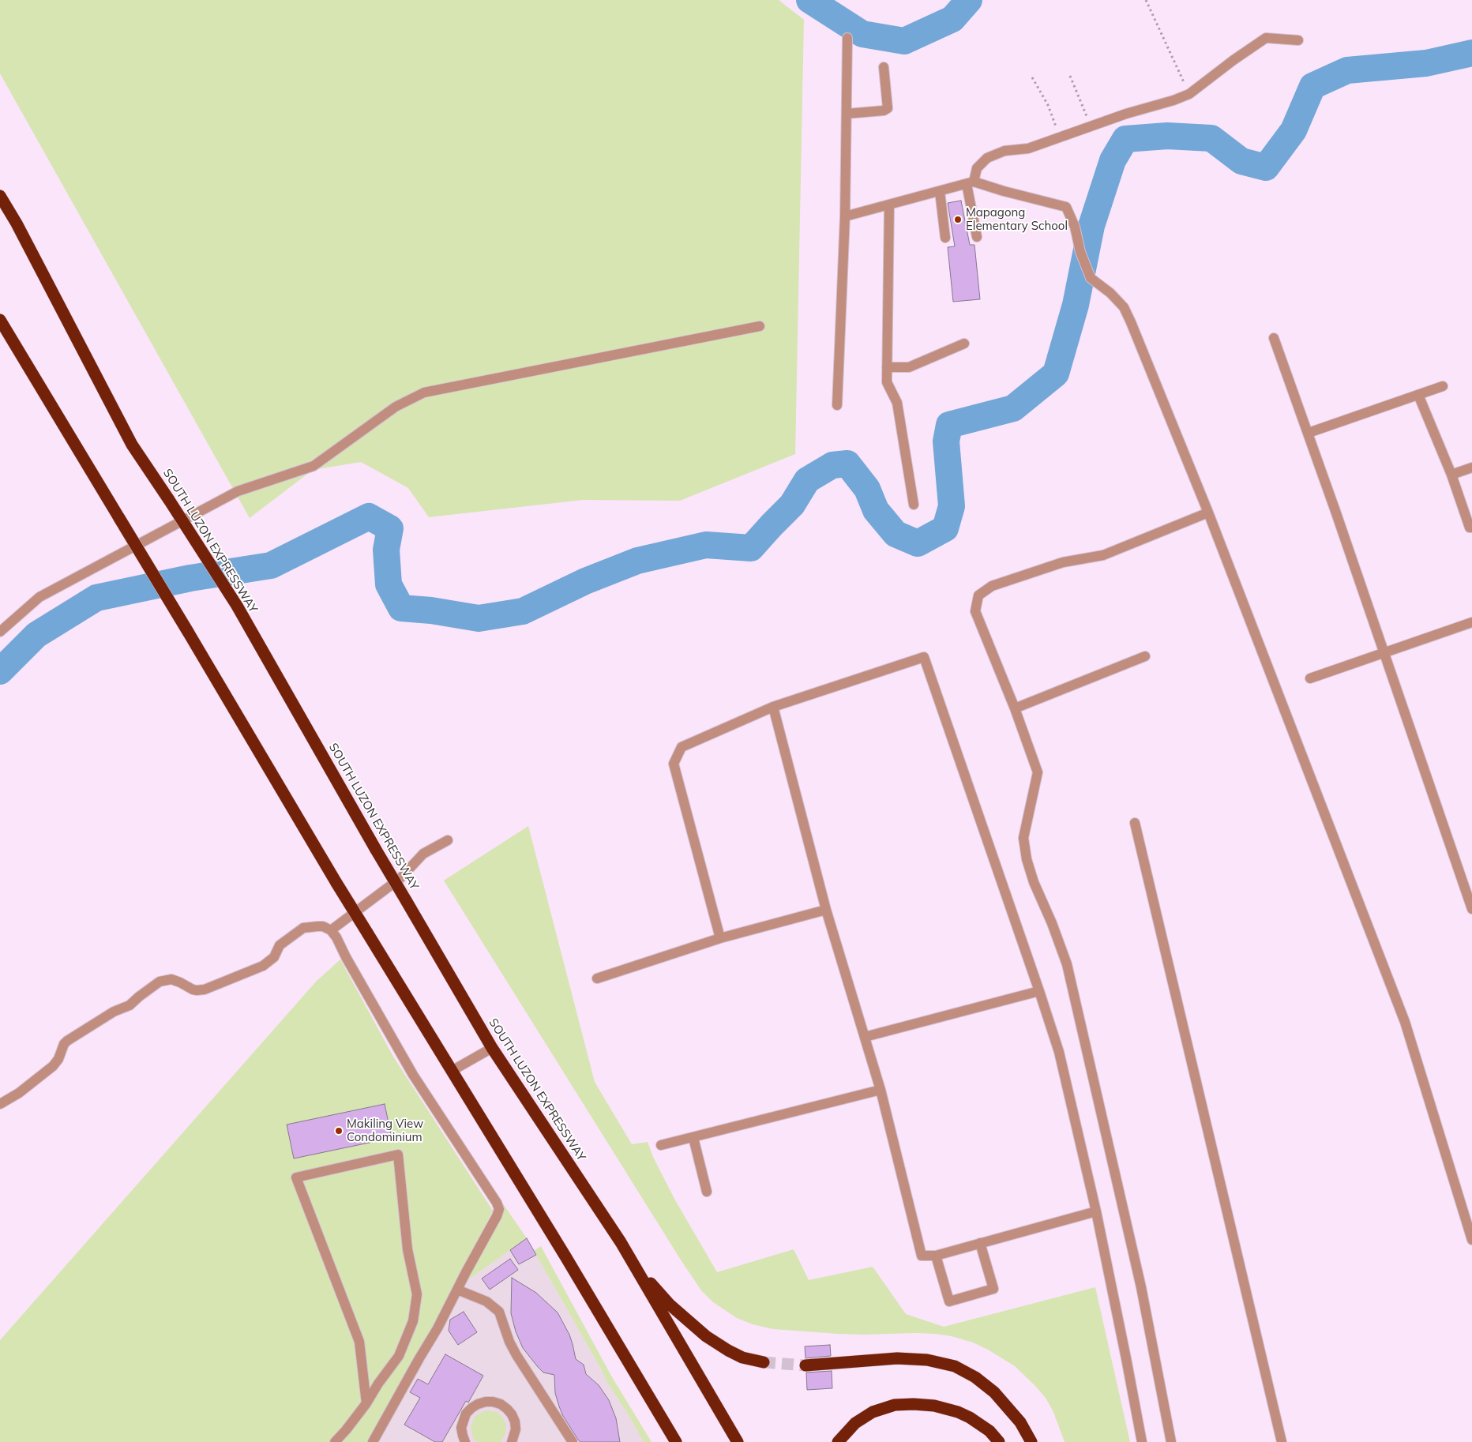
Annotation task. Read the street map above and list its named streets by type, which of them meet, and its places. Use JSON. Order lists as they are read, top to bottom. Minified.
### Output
{"streets":{"highway":["SOUTH LUZON EXPRESSWAY"]},"places":["Mapagong Elementary School","Makiling View Condominium"]}
